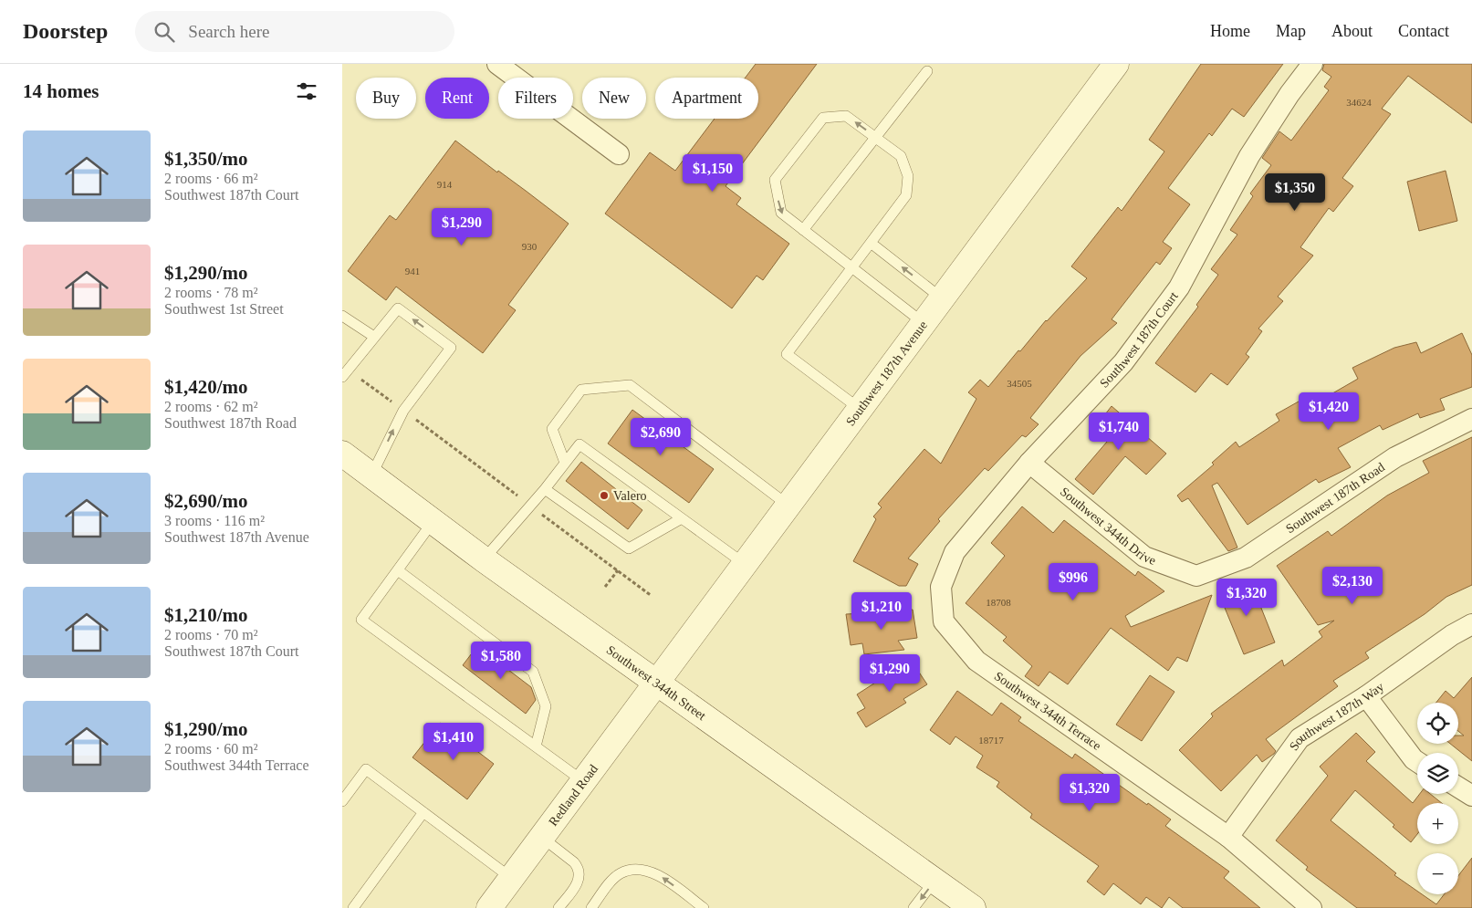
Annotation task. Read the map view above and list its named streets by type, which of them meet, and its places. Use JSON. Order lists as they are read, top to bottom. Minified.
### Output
{"streets":{"street":["Southwest 187th Court","Southwest 187th Avenue","Southwest 187th Road","Southwest 344th Drive","Southwest 344th Street","Southwest 344th Terrace","Southwest 187th Way","Redland Road"]},"crossings":[["Southwest 187th Court","Southwest 344th Drive"],["Southwest 187th Court","Southwest 344th Terrace"],["Southwest 187th Avenue","Southwest 344th Street"],["Southwest 187th Avenue","Redland Road"],["Southwest 187th Road","Southwest 344th Drive"],["Southwest 344th Street","Redland Road"],["Southwest 344th Terrace","Southwest 187th Way"]],"places":["Valero"],"house_numbers":["34624","914","930","941","34505","18708","18717"],"page":{"header":"Doorstep","search":"Search here","nav":["Home","Map","About","Contact"],"heading":"14 homes","chip":["Buy","Rent","Filters","New","Apartment"],"list":[{"name":"$1,350/mo","note":"2 rooms · 66 m² · Southwest 187th Court"},{"name":"$1,290/mo","note":"2 rooms · 78 m² · Southwest 1st Street"},{"name":"$1,420/mo","note":"2 rooms · 62 m² · Southwest 187th Road"},{"name":"$2,690/mo","note":"3 rooms · 116 m² · Southwest 187th Avenue"},{"name":"$1,210/mo","note":"2 rooms · 70 m² · Southwest 187th Court"},{"name":"$1,290/mo","note":"2 rooms · 60 m² · Southwest 344th Terrace"}],"price":["$1,150","$1,350","$1,290","$1,420","$1,740","$2,690","$996","$2,130","$1,320","$1,210","$1,580","$1,290","$1,410","$1,320"],"map_buttons":["+","−"]}}
